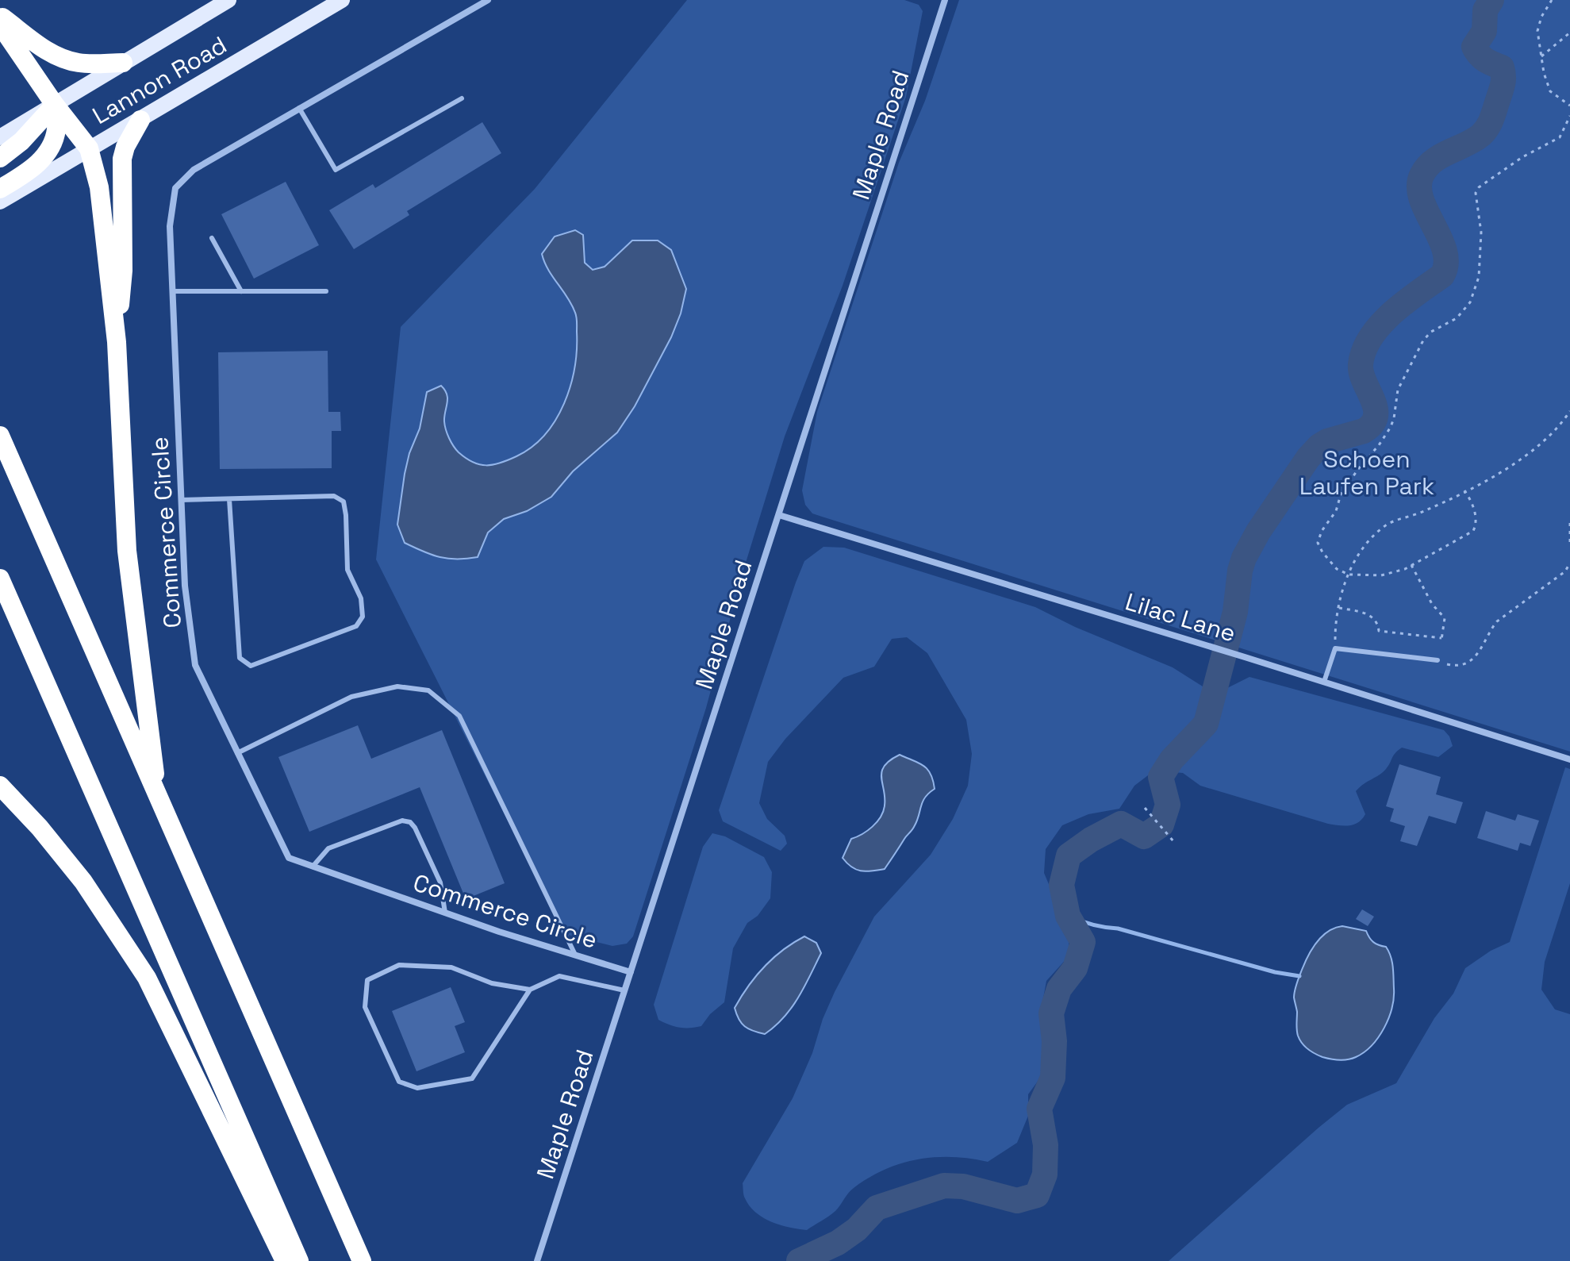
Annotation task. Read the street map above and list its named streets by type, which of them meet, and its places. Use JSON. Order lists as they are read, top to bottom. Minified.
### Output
{"streets":{"main road":["Lannon Road"],"street":["Maple Road","Commerce Circle","Lilac Lane"]},"crossings":[["Maple Road","Commerce Circle"],["Maple Road","Lilac Lane"]],"parks":["Schoen Laufen Park"]}
